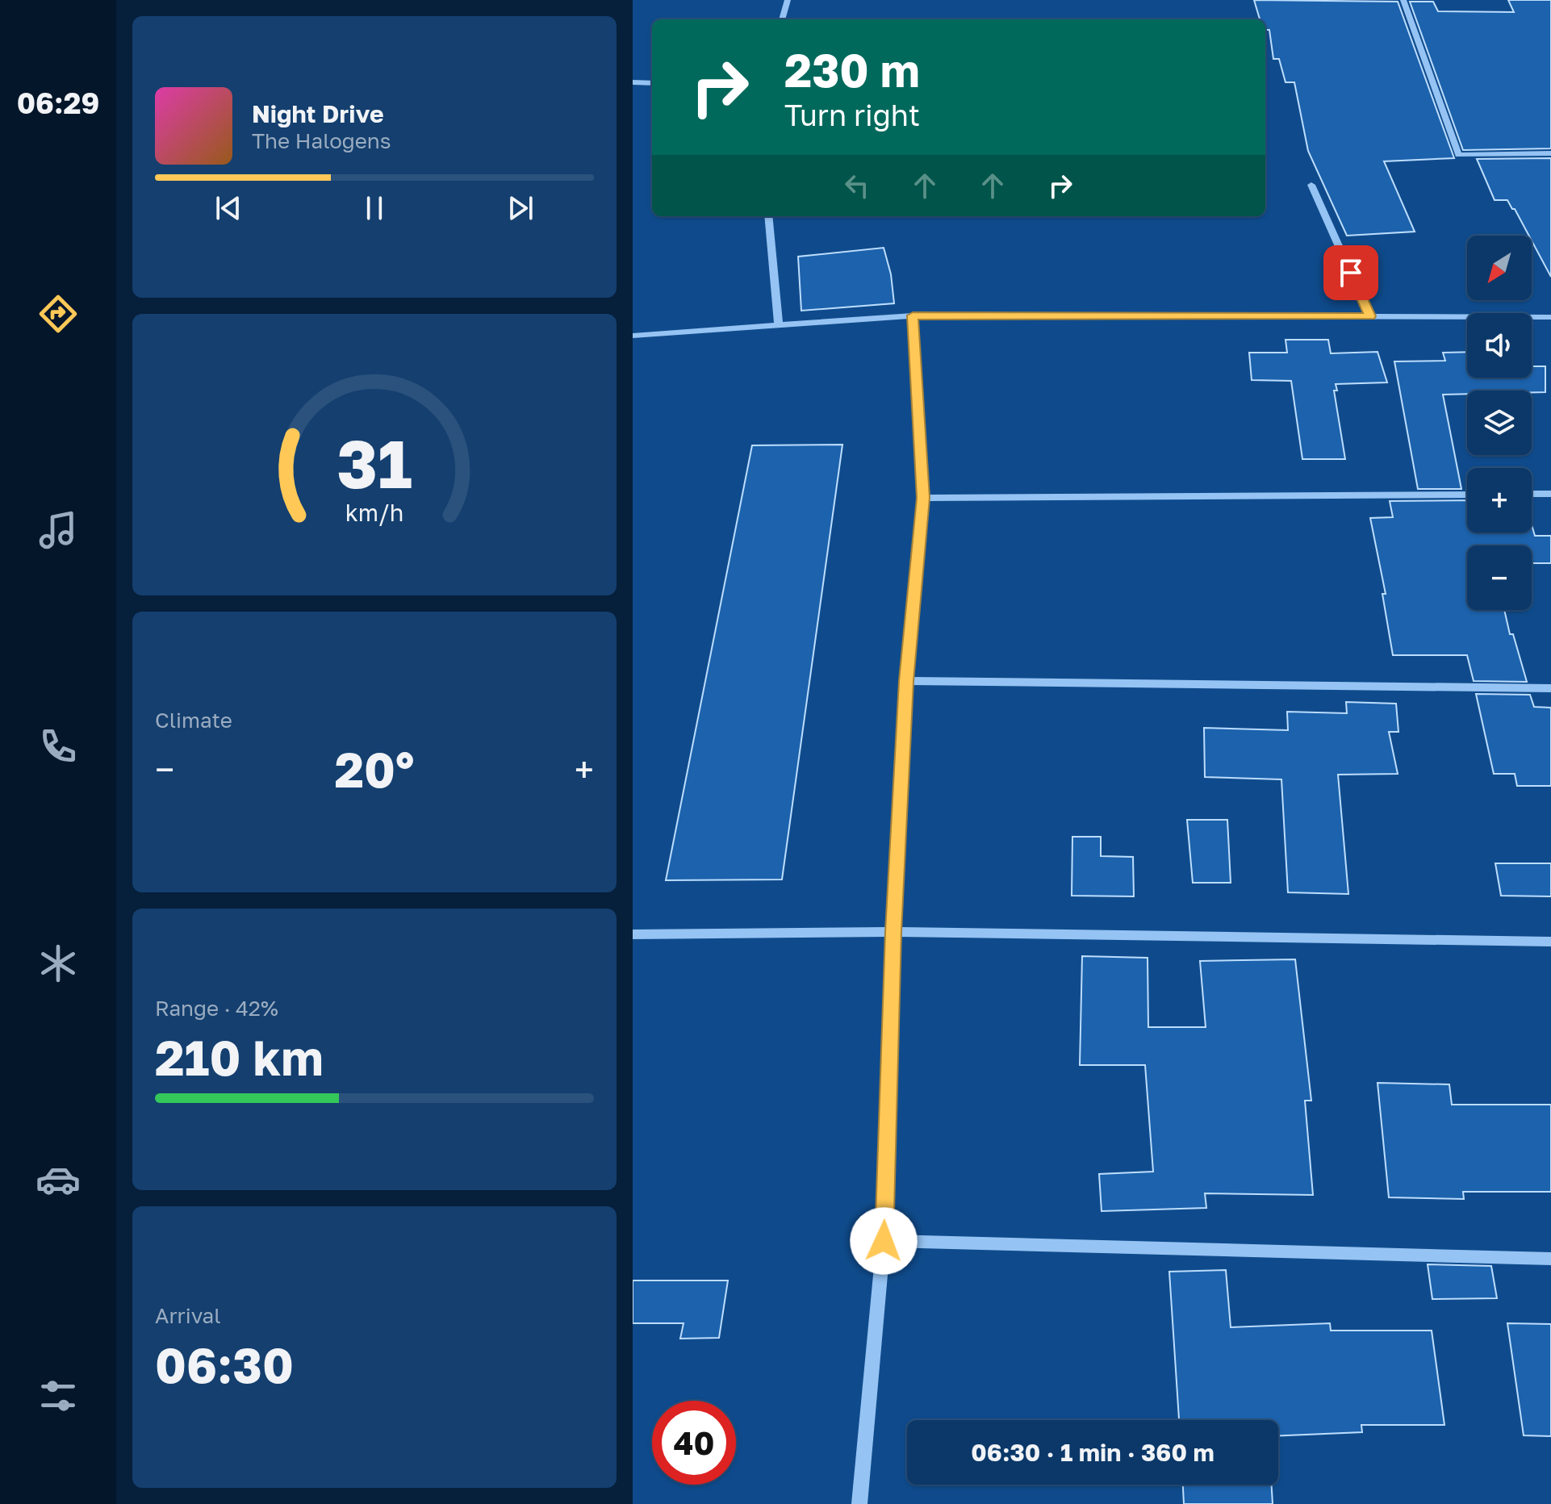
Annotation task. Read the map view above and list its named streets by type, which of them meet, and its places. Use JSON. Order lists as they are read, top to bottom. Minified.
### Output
{"north":"bottom left","page":{"tabs":"06:29","turn":["230 m","Turn right"],"song":["Night Drive","The Halogens"],"map_buttons":["+","−"],"tile":["Climate",["Range · 42%","210 km"],["Arrival","06:30"]],"heat":["−","20°","+"],"limit":"40","trip":"06:30 · 1 min · 360 m","gauge":["31","km/h"]}}
